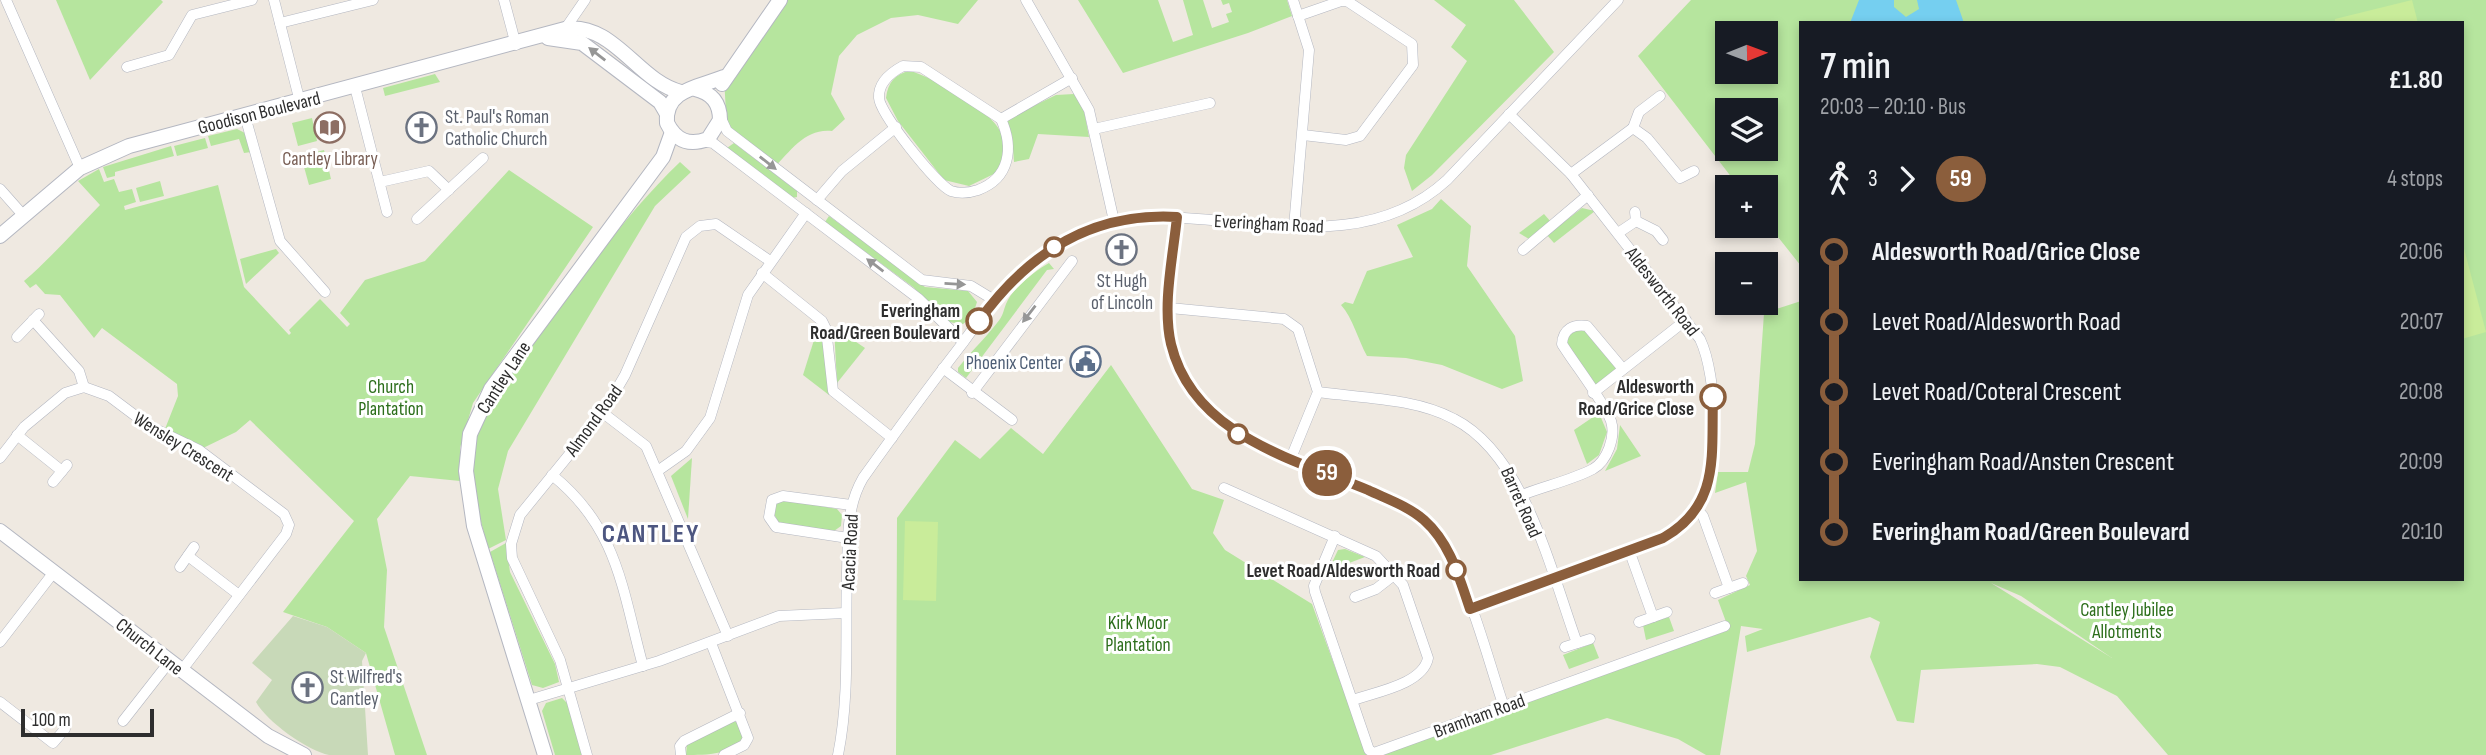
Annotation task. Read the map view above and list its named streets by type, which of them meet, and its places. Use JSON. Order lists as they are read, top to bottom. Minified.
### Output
{"streets":{"street":["Goodison Boulevard","Everingham Road","Aldesworth Road","Cantley Lane","Almond Road","Wensley Crescent","Barret Road","Acacia Road","Church Lane","Bramham Road"]},"crossings":[["Goodison Boulevard","Cantley Lane"],["Everingham Road","Aldesworth Road"],["Everingham Road","Acacia Road"],["Aldesworth Road","Barret Road"],["Wensley Crescent","Church Lane"]],"districts":["CANTLEY"],"parks":["Church Plantation","Cantley Jubilee Allotments","Kirk Moor Plantation"],"places":{"library":["Cantley Library"],"church":["St. Paul's Roman Catholic Church","St Hugh of Lincoln","St Wilfred's Cantley"],"other":["Everingham Road/Green Boulevard","Aldesworth Road/Grice Close","Levet Road/Aldesworth Road"],"public building":["Phoenix Center"]},"lines":["bus line 59"],"scale_bar":"100 m","north":"right","page":{"on_map":"59","map_buttons":["+","−"],"heading":["7 min","20:03 – 20:10 · Bus","£1.80"],"legs":["3","59","4 stops"],"list":[{"name":"Aldesworth Road/Grice Close","value":"20:06"},{"name":"Levet Road/Aldesworth Road","value":"20:07"},{"name":"Levet Road/Coteral Crescent","value":"20:08"},{"name":"Everingham Road/Ansten Crescent","value":"20:09"},{"name":"Everingham Road/Green Boulevard","value":"20:10"}],"scale":"100 m"}}
